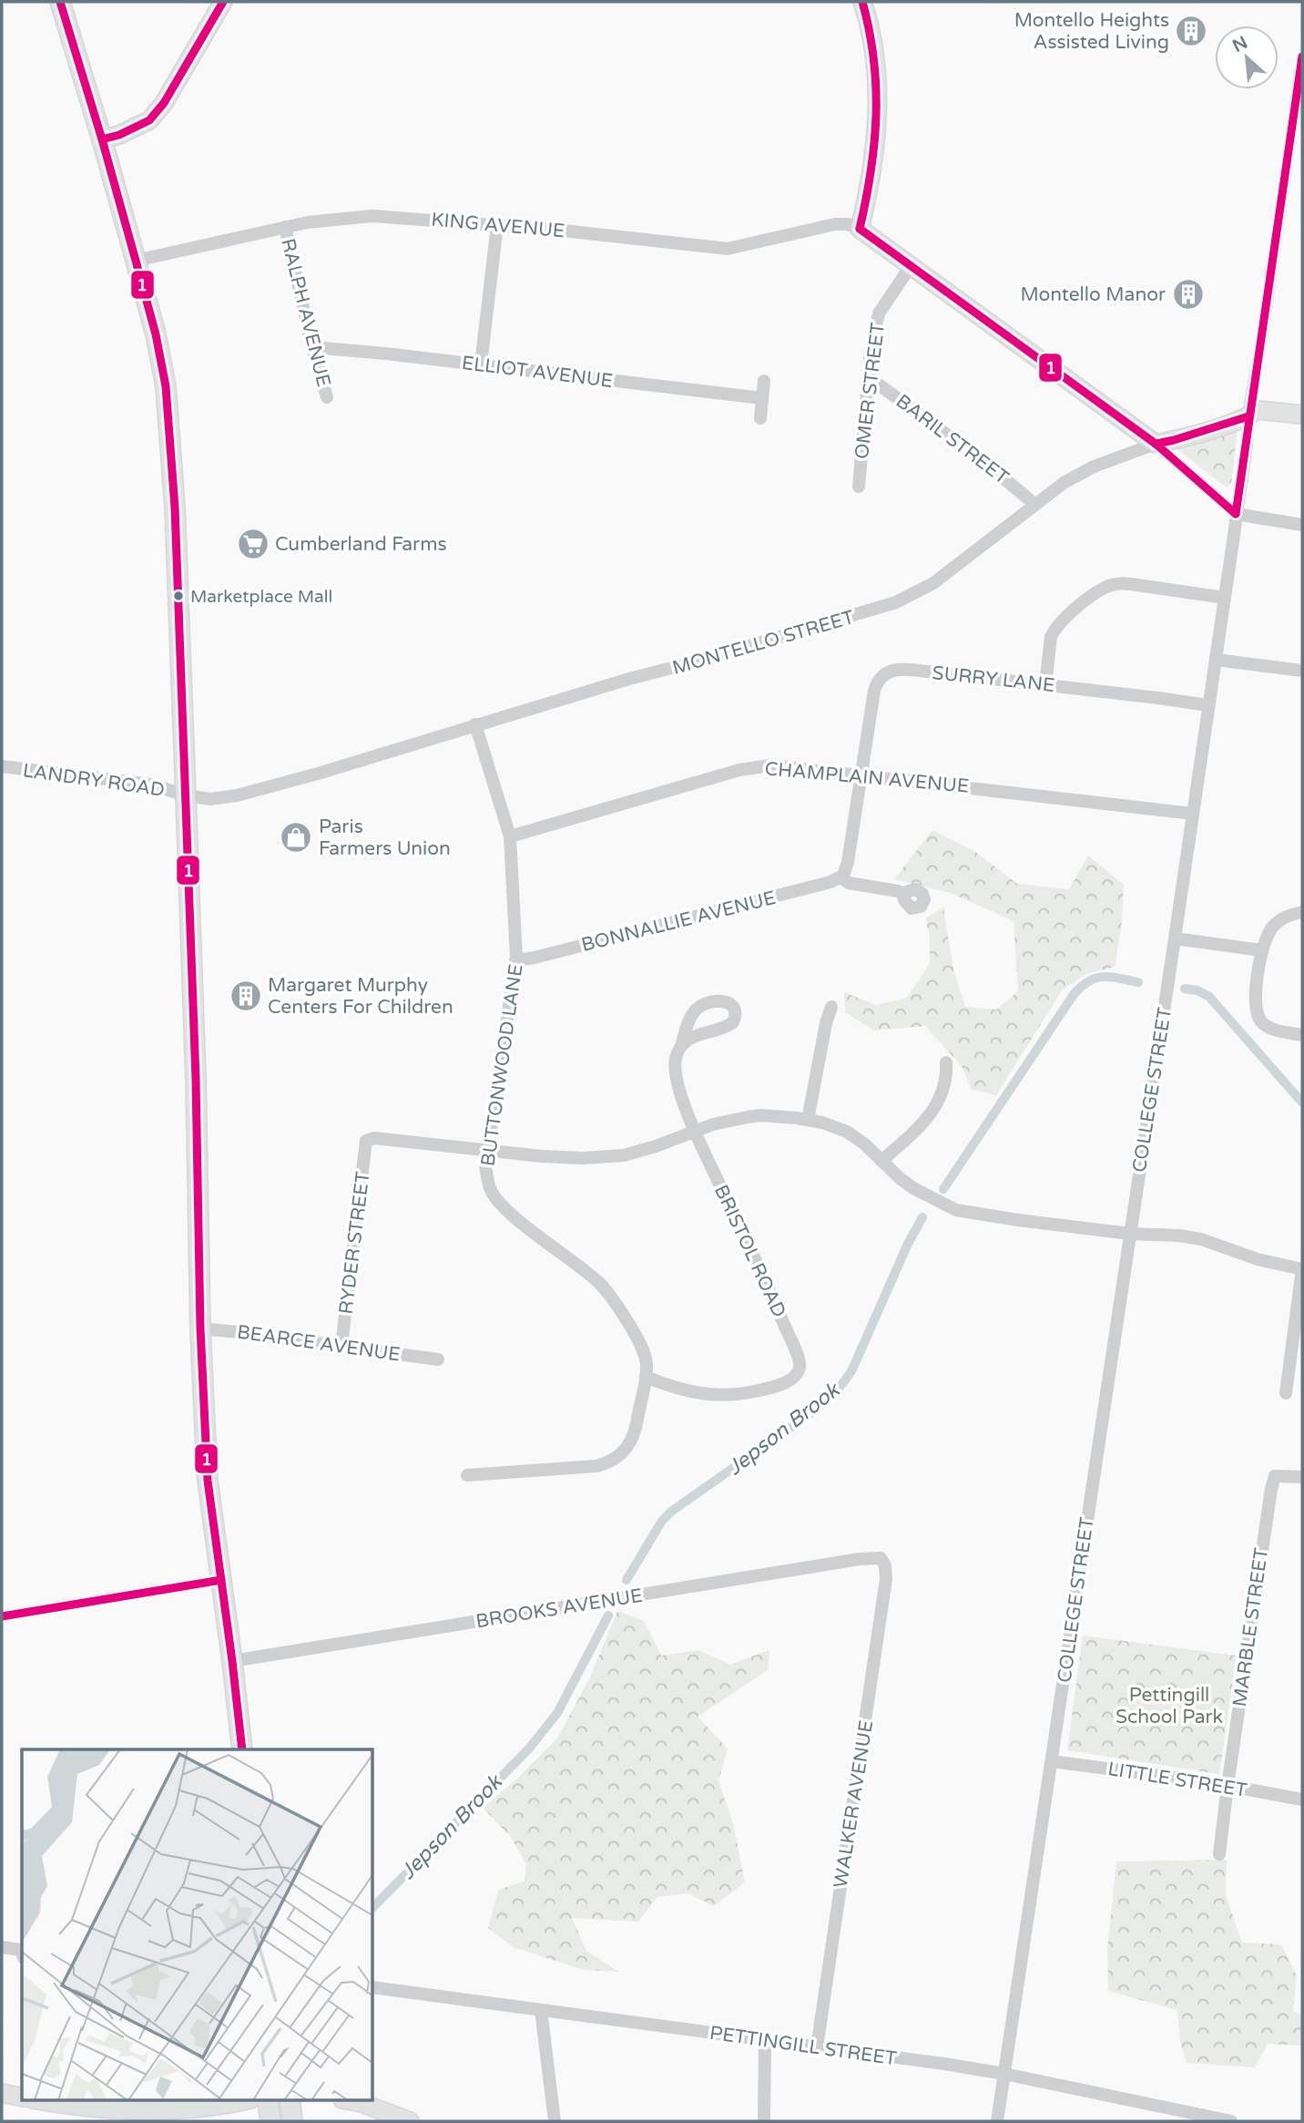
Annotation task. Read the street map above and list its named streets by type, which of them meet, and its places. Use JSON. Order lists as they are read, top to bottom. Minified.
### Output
{"streets":{"main road":["MONTELLO STREET"],"street":["KING AVENUE","RALPH AVENUE","ELLIOT AVENUE","OMER STREET","BARIL STREET","SURRY LANE","CHAMPLAIN AVENUE","LANDRY ROAD","BONNALLIE AVENUE","BUTTONWOOD LANE","COLLEGE STREET","RYDER STREET","BRISTOL ROAD","BEARCE AVENUE","BROOKS AVENUE","MARBLE STREET","LITTLE STREET","WALKER AVENUE","PETTINGILL STREET"]},"crossings":[["KING AVENUE","RALPH AVENUE"],["RALPH AVENUE","ELLIOT AVENUE"],["OMER STREET","BARIL STREET"],["BARIL STREET","MONTELLO STREET"],["MONTELLO STREET","LANDRY ROAD"],["MONTELLO STREET","BUTTONWOOD LANE"],["MONTELLO STREET","COLLEGE STREET"],["SURRY LANE","CHAMPLAIN AVENUE"],["SURRY LANE","BONNALLIE AVENUE"],["SURRY LANE","COLLEGE STREET"],["CHAMPLAIN AVENUE","BUTTONWOOD LANE"],["CHAMPLAIN AVENUE","COLLEGE STREET"],["BONNALLIE AVENUE","BUTTONWOOD LANE"],["BUTTONWOOD LANE","RYDER STREET"],["BUTTONWOOD LANE","BRISTOL ROAD"],["COLLEGE STREET","LITTLE STREET"],["COLLEGE STREET","PETTINGILL STREET"],["RYDER STREET","BEARCE AVENUE"],["BROOKS AVENUE","WALKER AVENUE"],["MARBLE STREET","LITTLE STREET"],["WALKER AVENUE","PETTINGILL STREET"]],"water":["Jepson Brook"],"parks":["Pettingill School Park"],"places":{"building":["Montello Heights Assisted Living","Montello Manor","Margaret Murphy Centers For Children"],"supermarket":["Cumberland Farms"],"other":["Marketplace Mall"],"shop":["Paris Farmers Union"]},"lines":["transit line 1"],"north":"top left"}
